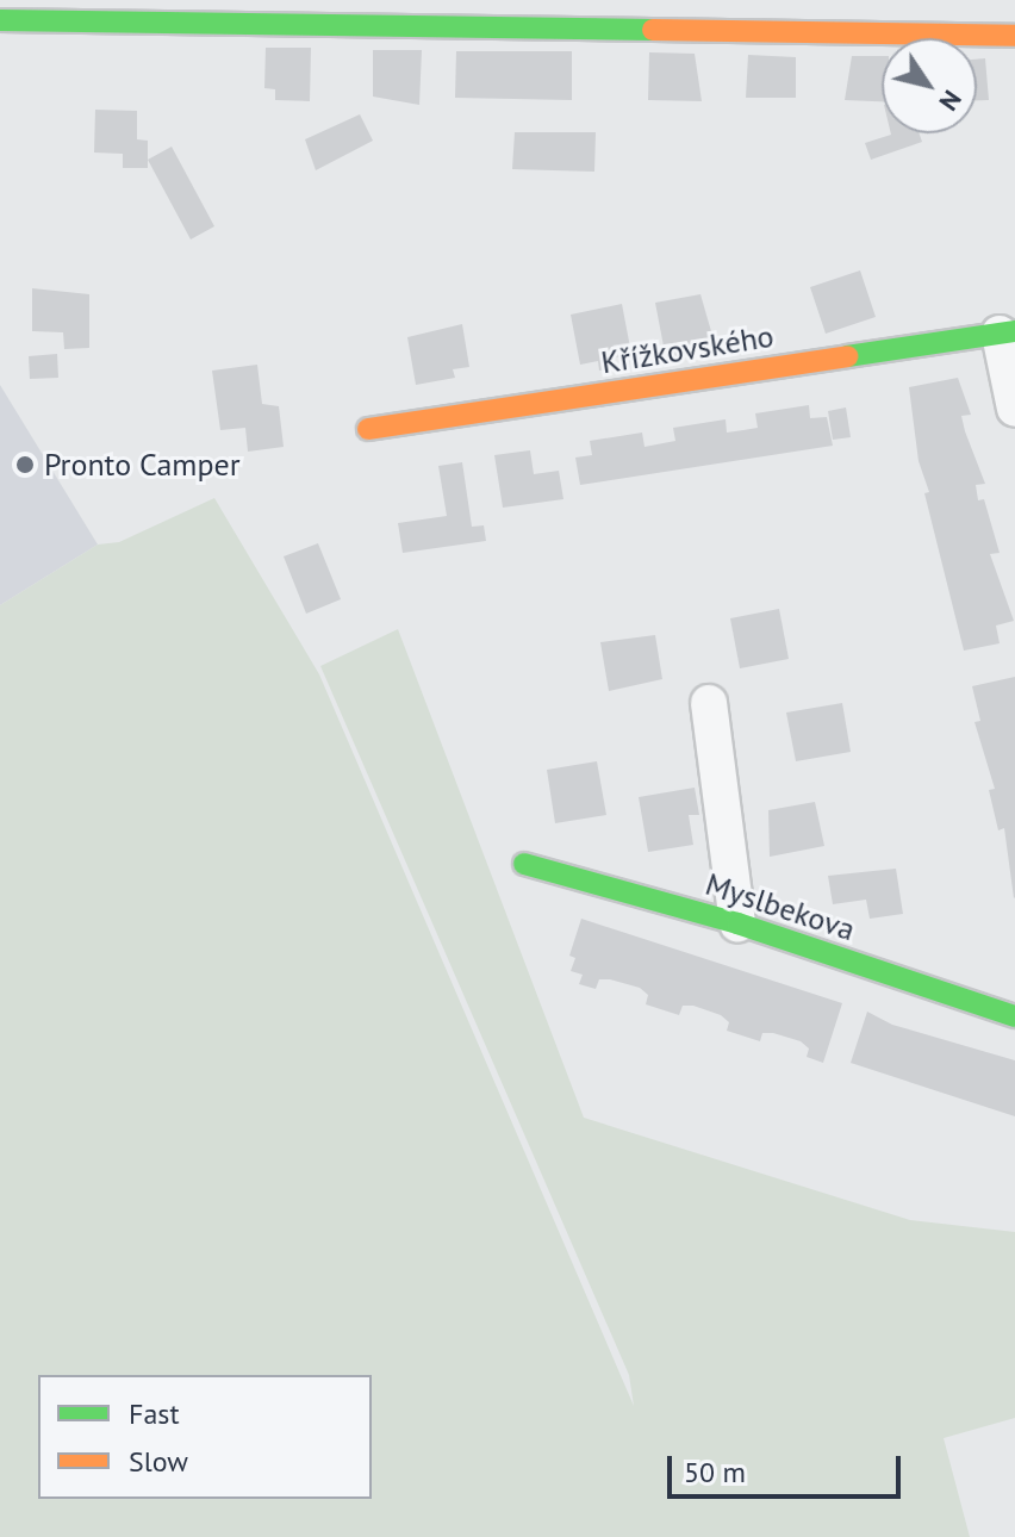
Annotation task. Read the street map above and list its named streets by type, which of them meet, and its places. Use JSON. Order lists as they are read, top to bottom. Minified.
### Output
{"streets":{"street":["Křížkovského","Myslbekova"]},"places":["Pronto Camper"],"legend":["Fast","Slow"],"scale_bar":"50 m","north":"bottom right"}
